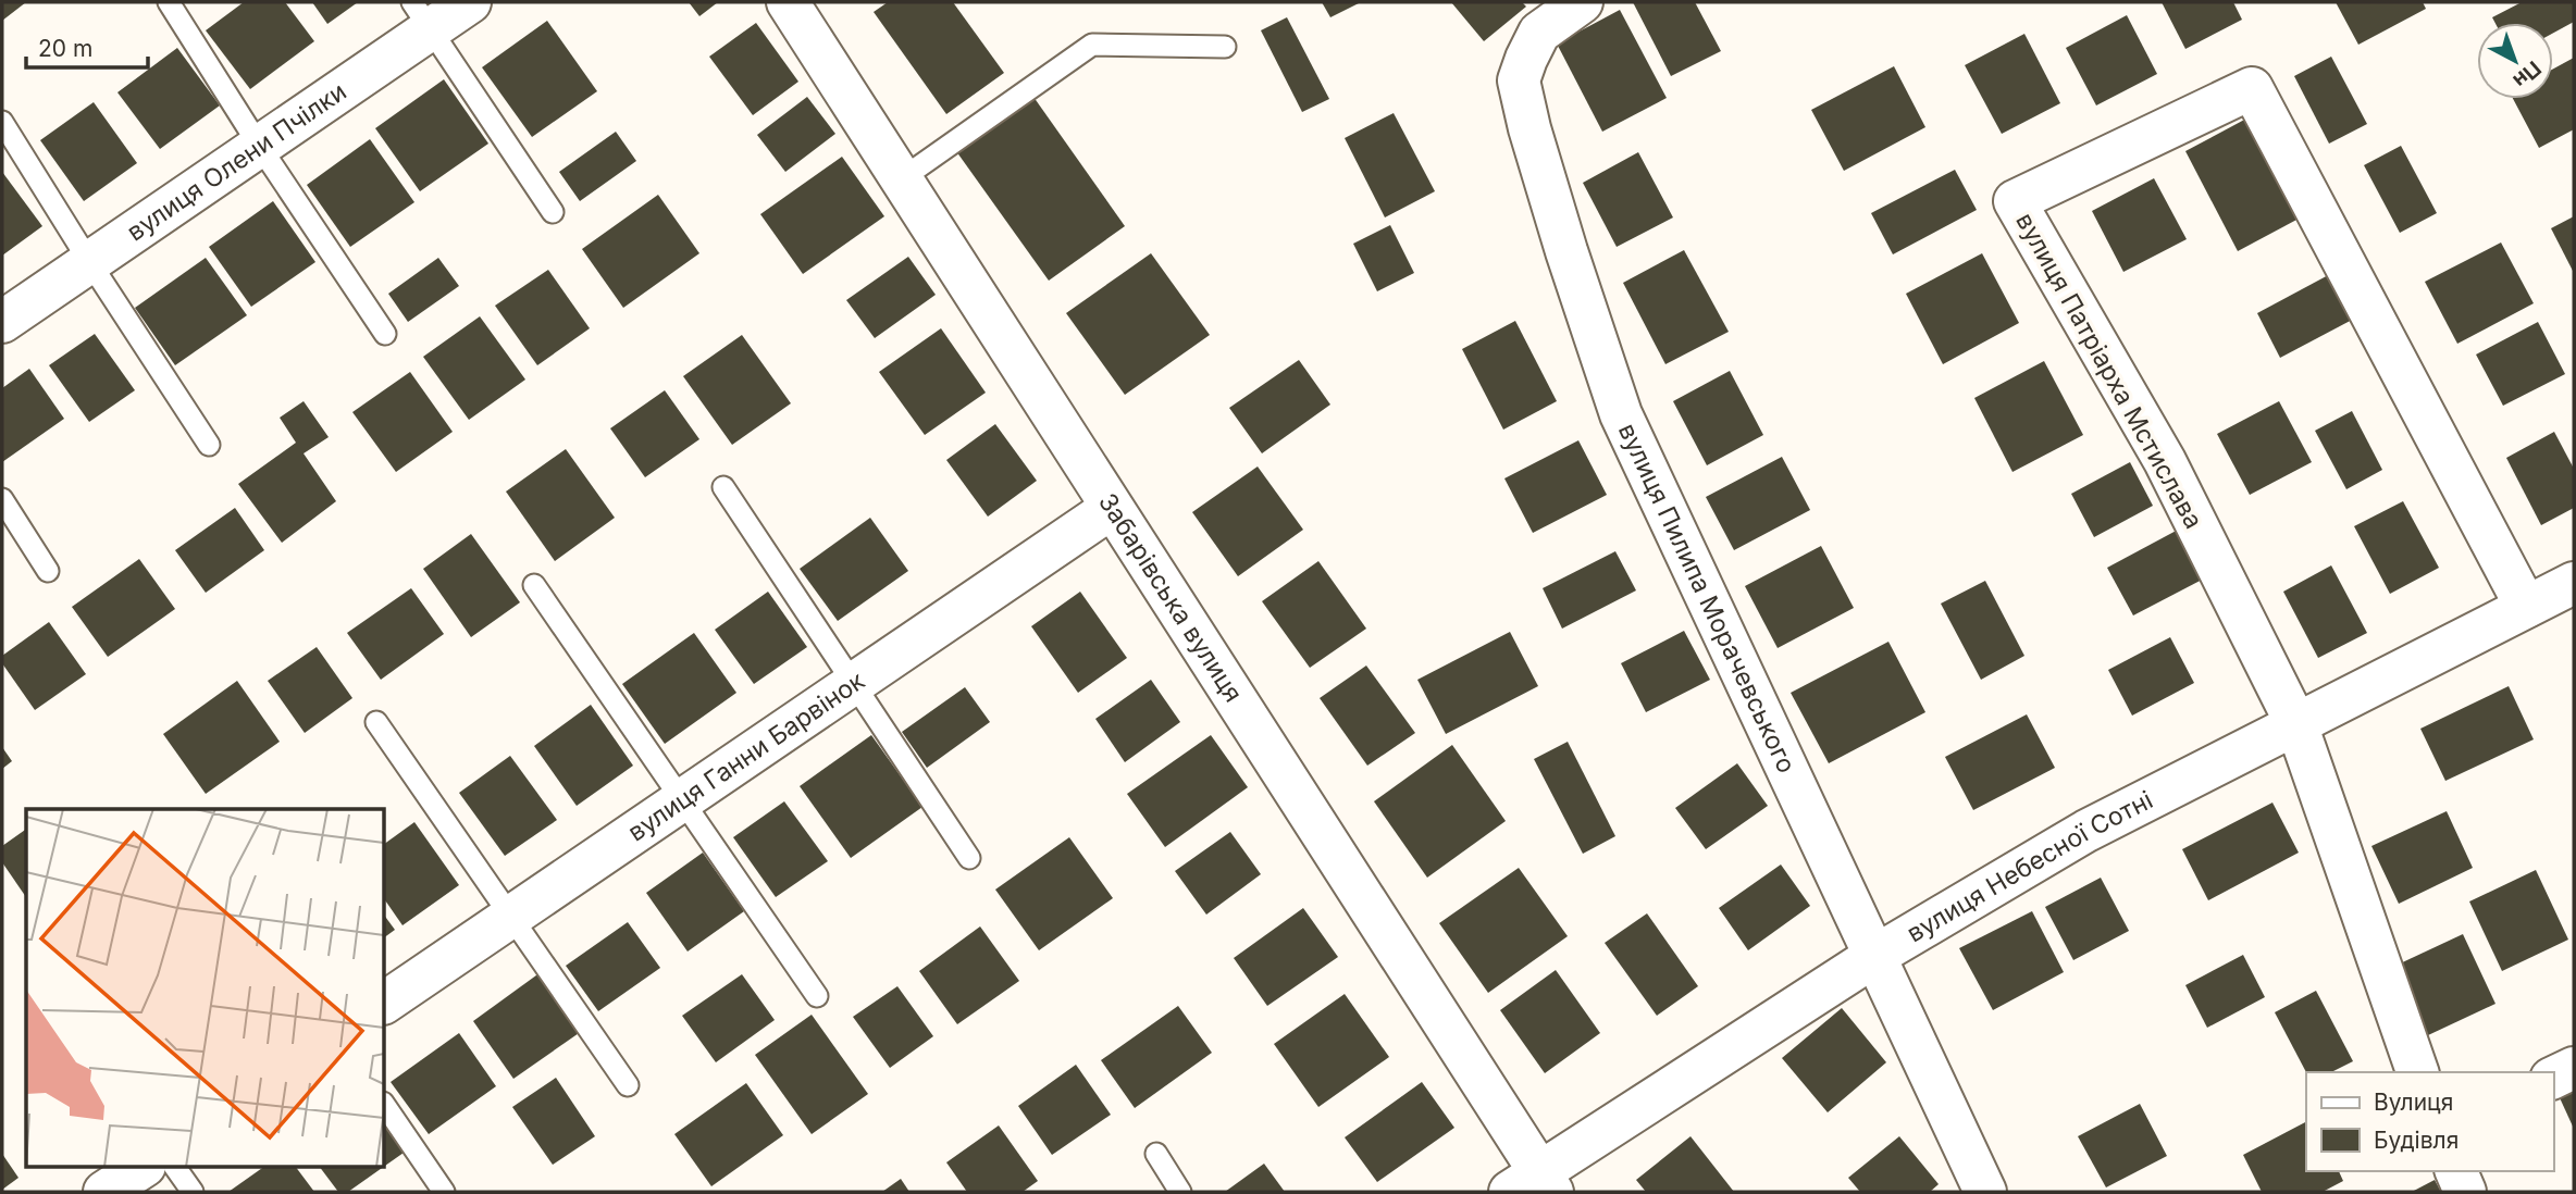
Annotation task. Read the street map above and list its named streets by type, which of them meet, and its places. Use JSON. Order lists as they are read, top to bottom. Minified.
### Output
{"streets":{"street":["вулиця Олени Пчілки","вулиця Патріарха Мстислава","Забарівська вулиця","вулиця Пилипа Морачевського","вулиця Ганни Барвінок","вулиця Небесної Сотні"]},"crossings":[["вулиця Патріарха Мстислава","вулиця Небесної Сотні"],["Забарівська вулиця","вулиця Ганни Барвінок"],["Забарівська вулиця","вулиця Небесної Сотні"],["вулиця Пилипа Морачевського","вулиця Небесної Сотні"]],"legend":["Вулиця","Будівля"],"scale_bar":"20 m","north":"bottom right"}
